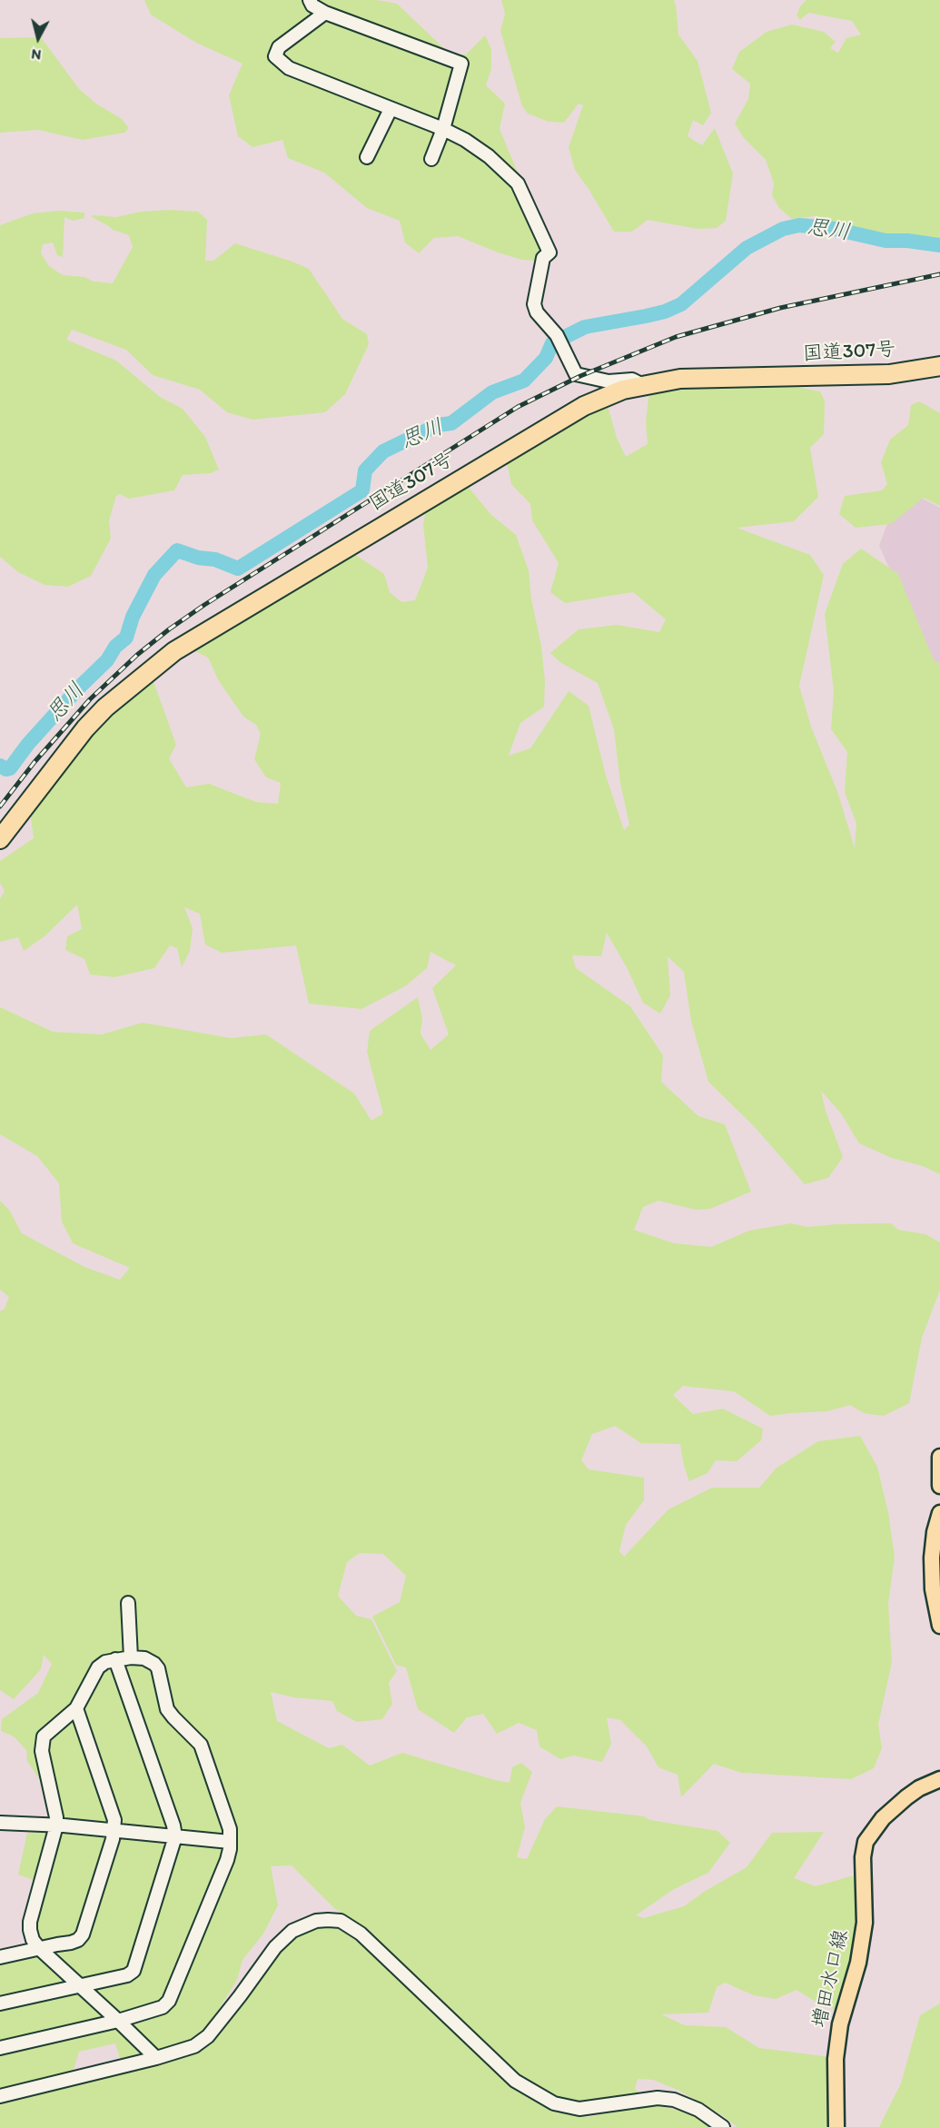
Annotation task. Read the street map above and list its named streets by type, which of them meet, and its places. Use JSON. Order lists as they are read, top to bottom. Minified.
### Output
{"streets":{"highway":["国道307号"],"main road":["増田水口線"]},"water":["思川"],"north":"bottom"}
